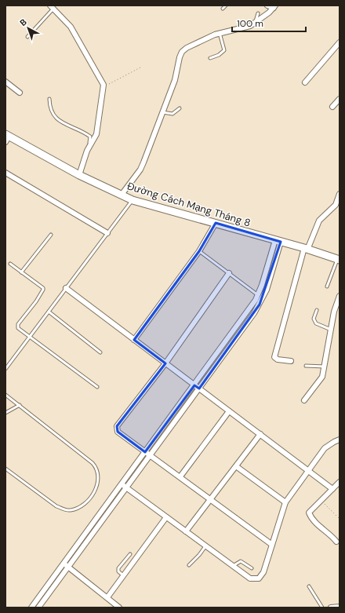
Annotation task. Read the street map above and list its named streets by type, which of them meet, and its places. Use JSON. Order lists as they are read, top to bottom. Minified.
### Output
{"streets":{"street":["Đường Cách Mạng Tháng 8"]},"scale_bar":"100 m","north":"top left"}
